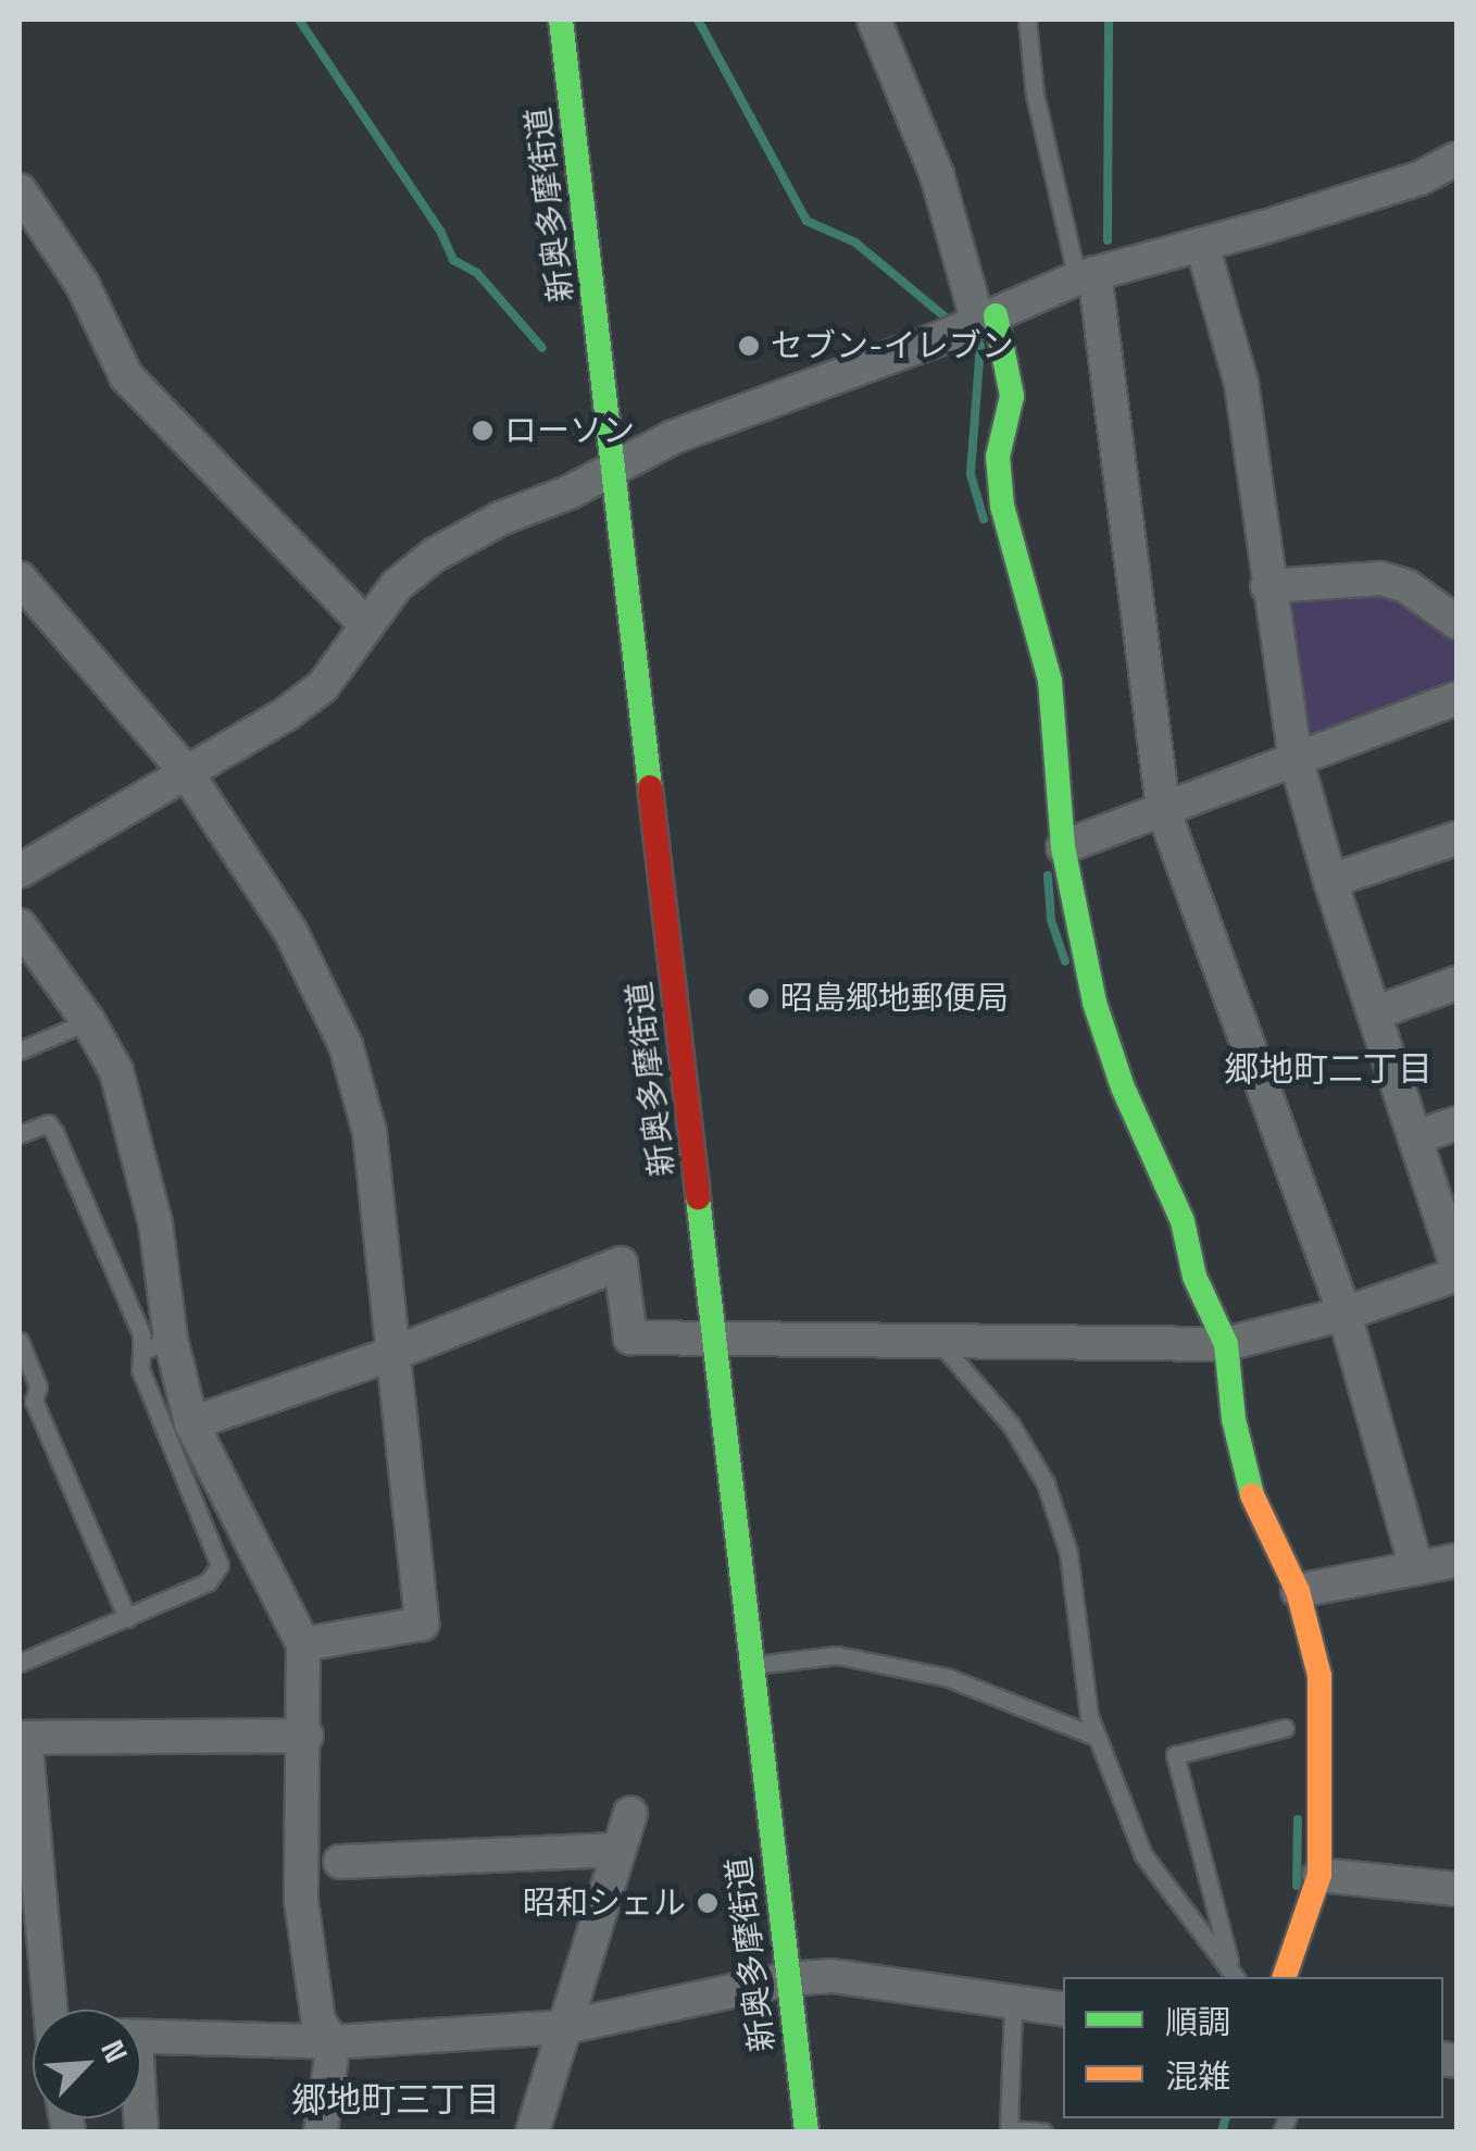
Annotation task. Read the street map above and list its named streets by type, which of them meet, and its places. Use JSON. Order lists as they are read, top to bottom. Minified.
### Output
{"streets":{"main road":["新奥多摩街道"]},"districts":["郷地町二丁目","郷地町三丁目"],"places":["セブン-イレブン","ローソン","昭島郷地郵便局","昭和シェル"],"legend":["順調","混雑"],"north":"top right"}
